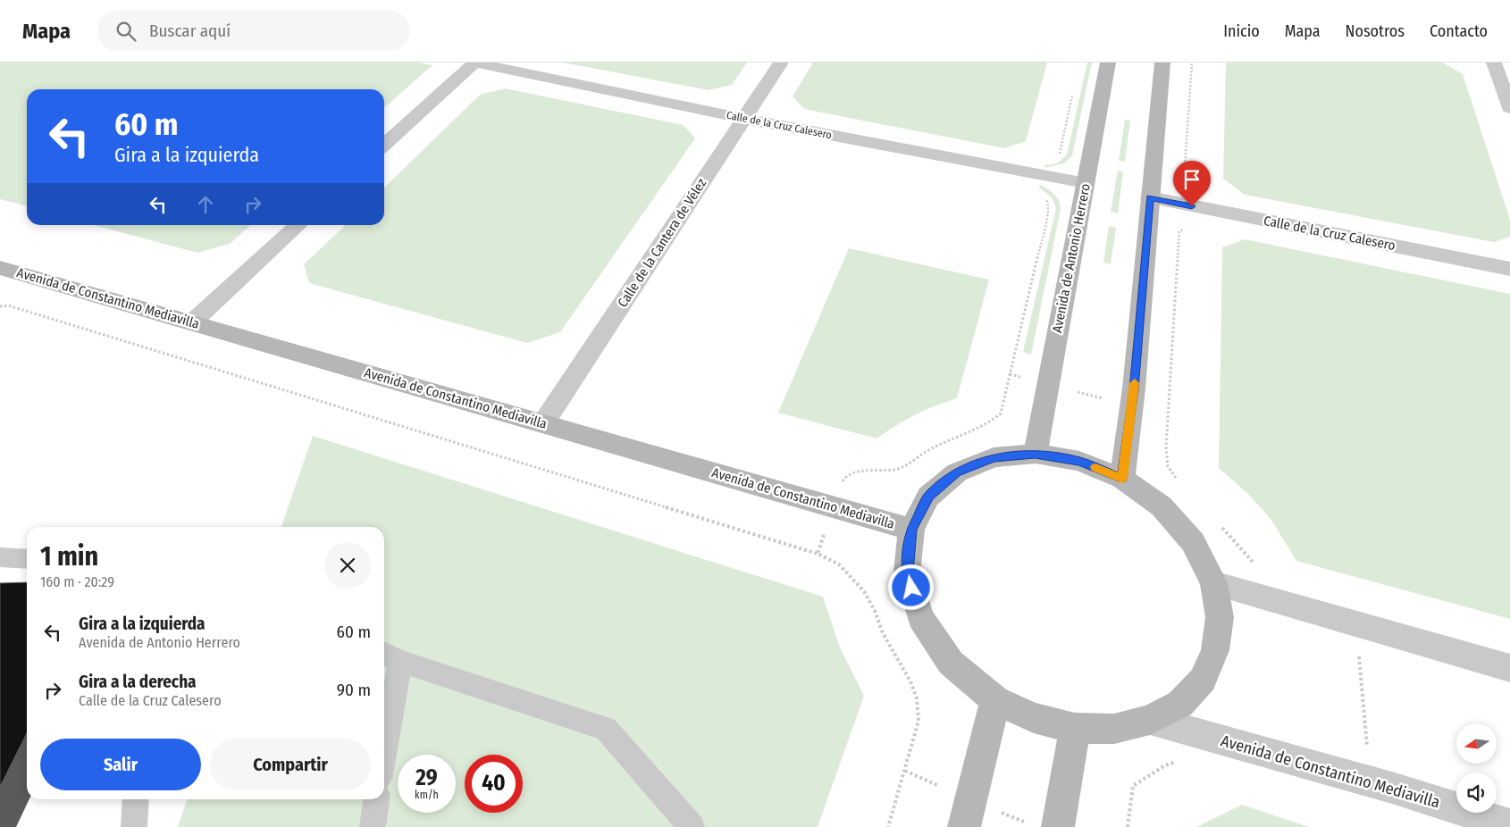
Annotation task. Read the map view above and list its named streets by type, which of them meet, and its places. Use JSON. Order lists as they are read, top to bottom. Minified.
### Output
{"streets":{"street":["Calle de la Cruz Calesero","Calle de la Cantera de Vélez","Avenida de Antonio Herrero","Avenida de Constantino Mediavilla"]},"crossings":[["Calle de la Cruz Calesero","Calle de la Cantera de Vélez"],["Calle de la Cruz Calesero","Avenida de Antonio Herrero"],["Calle de la Cantera de Vélez","Avenida de Constantino Mediavilla"]],"north":"left","page":{"header":"Mapa","search":"Buscar aquí","nav":["Inicio","Mapa","Nosotros","Contacto"],"turn":["60 m","Gira a la izquierda"],"heading":["1 min","160 m · 20:29"],"list":[{"name":"Gira a la izquierda","note":"Avenida de Antonio Herrero","value":"60 m"},{"name":"Gira a la derecha","note":"Calle de la Cruz Calesero","value":"90 m"}],"buttons":["Salir","Compartir"],"speed":"29 km/h","limit":"40"}}
